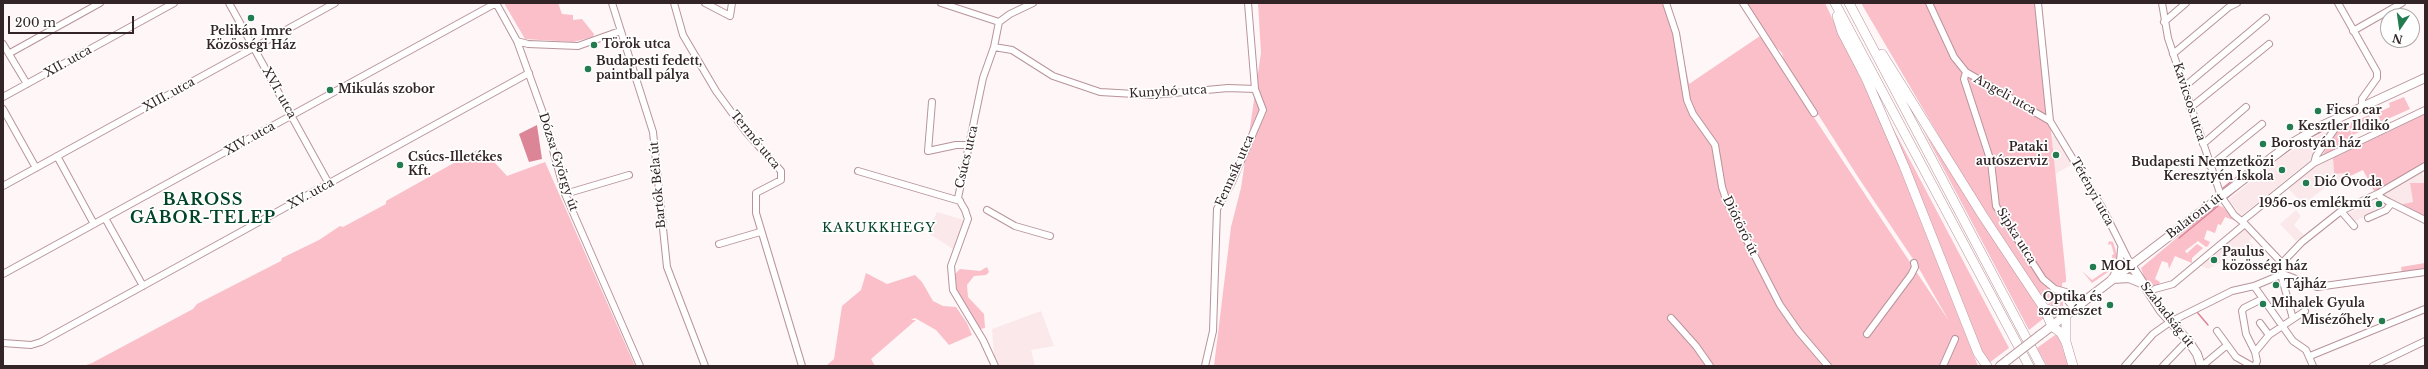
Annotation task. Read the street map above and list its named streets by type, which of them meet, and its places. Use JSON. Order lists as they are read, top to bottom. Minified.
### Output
{"streets":{"main road":["Balatoni út","Szabadság út"],"street":["XII. utca","Kunyhó utca","XVI. utca","XIII. utca","Angeli utca","Kavicsos utca","XIV. utca","Termő utca","Csúcs utca","Dózsa György út","Fennsík utca","Bartók Béla út","Tétényi utca","XV. utca","Diótörő út","Sipka utca"]},"crossings":[["Kunyhó utca","Csúcs utca"],["Kunyhó utca","Fennsík utca"],["XVI. utca","XIII. utca"],["XVI. utca","XIV. utca"],["XVI. utca","XV. utca"],["Angeli utca","Tétényi utca"],["Angeli utca","Sipka utca"],["Kavicsos utca","Balatoni út"],["XIV. utca","Dózsa György út"],["Dózsa György út","XV. utca"],["Tétényi utca","Balatoni út"],["Tétényi utca","Szabadság út"],["Balatoni út","Sipka utca"],["Balatoni út","Szabadság út"]],"districts":["BAROSS GÁBOR-TELEP","KAKUKKHEGY"],"places":["Pelikán Imre Közösségi Ház","Török utca","Budapesti fedett, paintball pálya","Mikulás szobor","Ficso car","Kesztler Ildikó","Borostyán ház","Pataki autószerviz","Csúcs-Illetékes Kft.","Budapesti Nemzetközi Keresztyén Iskola","Dió Óvoda","1956-os emlékmű","Paulus közösségi ház","MOL","Tájház","Mihalek Gyula","Optika és szemészet","Misézőhely"],"scale_bar":"200 m","north":"bottom"}
